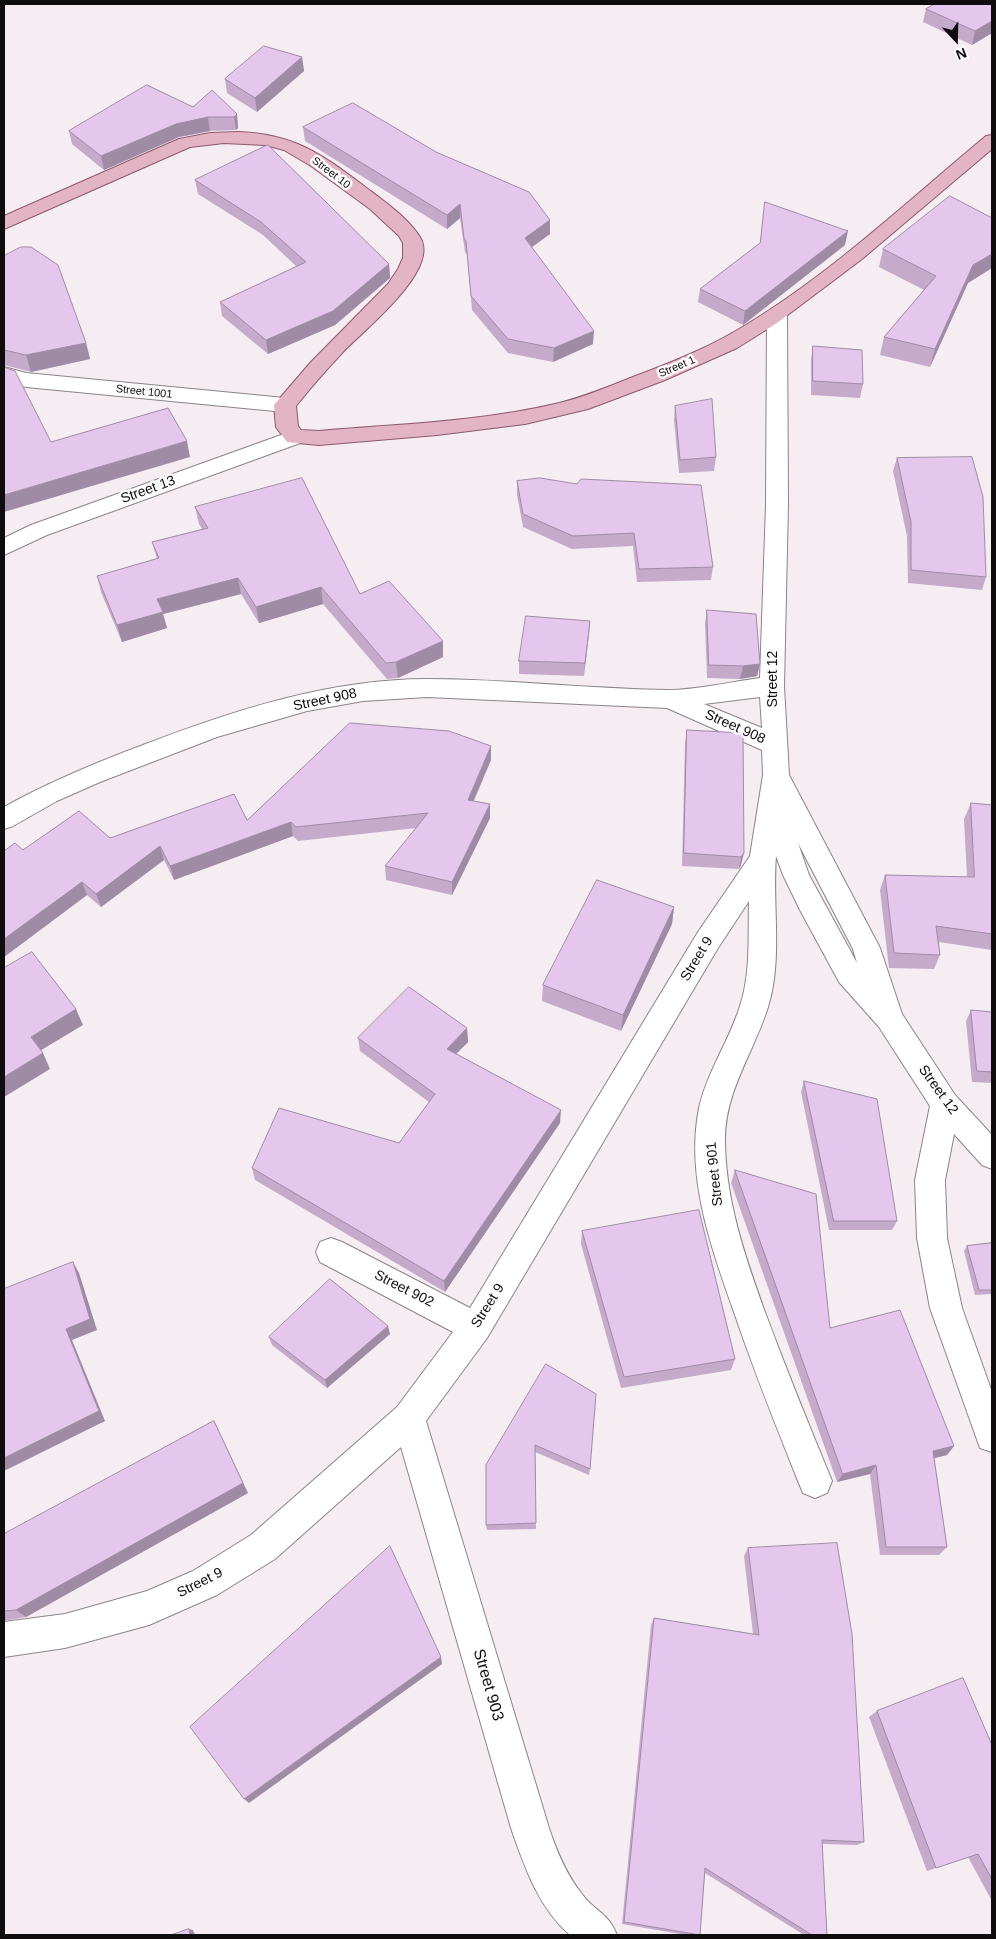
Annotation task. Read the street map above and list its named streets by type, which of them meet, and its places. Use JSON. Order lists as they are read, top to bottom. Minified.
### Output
{"streets":{"main road":["Street 10","Street 1"],"street":["Street 1001","Street 13","Street 12","Street 908","Street 9","Street 901","Street 902","Street 903"]},"crossings":[["Street 10","Street 1001"],["Street 1","Street 13"],["Street 1","Street 12"],["Street 12","Street 908"],["Street 12","Street 9"],["Street 9","Street 901"],["Street 9","Street 902"],["Street 9","Street 903"]],"north":"bottom"}
